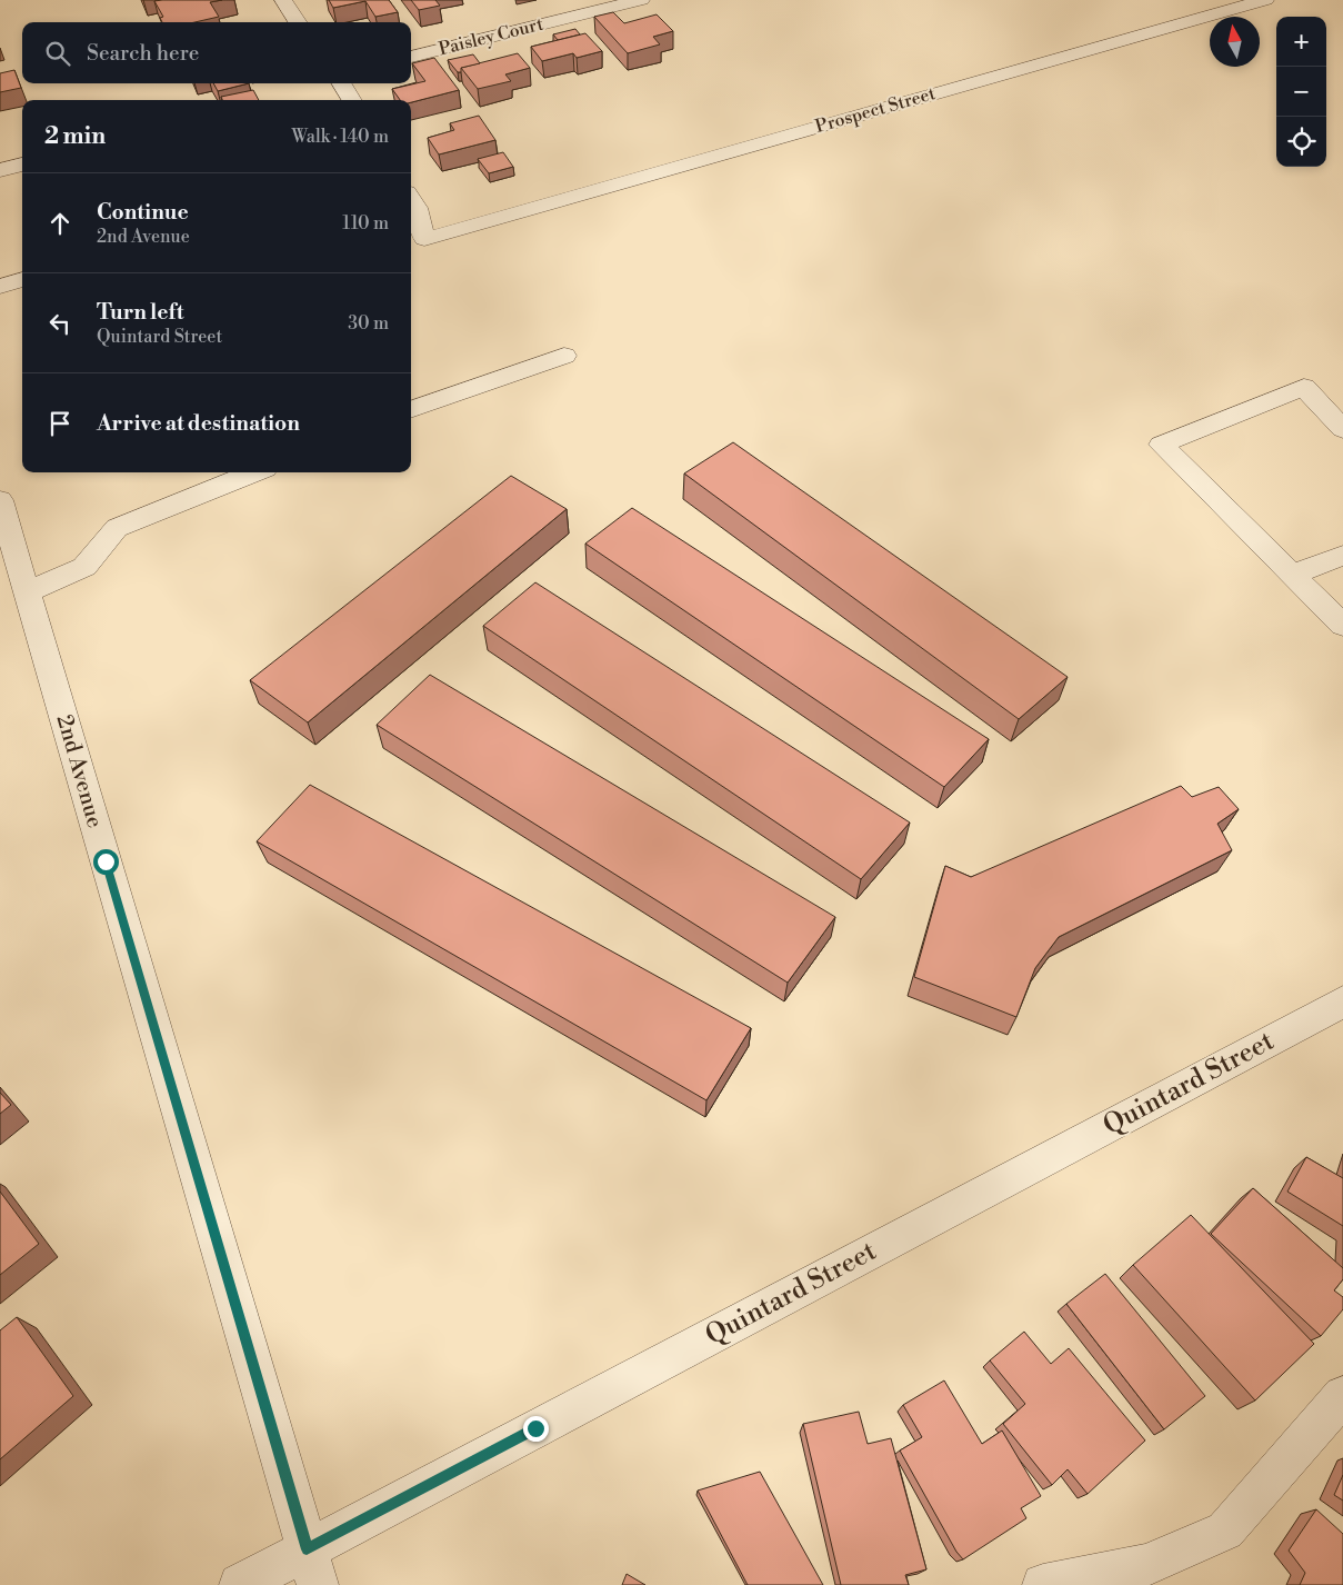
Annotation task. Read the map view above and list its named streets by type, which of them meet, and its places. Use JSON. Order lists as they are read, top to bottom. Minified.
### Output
{"streets":{"street":["Paisley Court","Prospect Street","2nd Avenue","Quintard Street"]},"crossings":[["2nd Avenue","Quintard Street"]],"north":"top","page":{"map_buttons":["+","−"],"search":"Search here","heading":["2 min","Walk · 140 m"],"list":[["Continue","2nd Avenue","110 m"],["Turn left","Quintard Street","30 m"],"Arrive at destination"]}}
